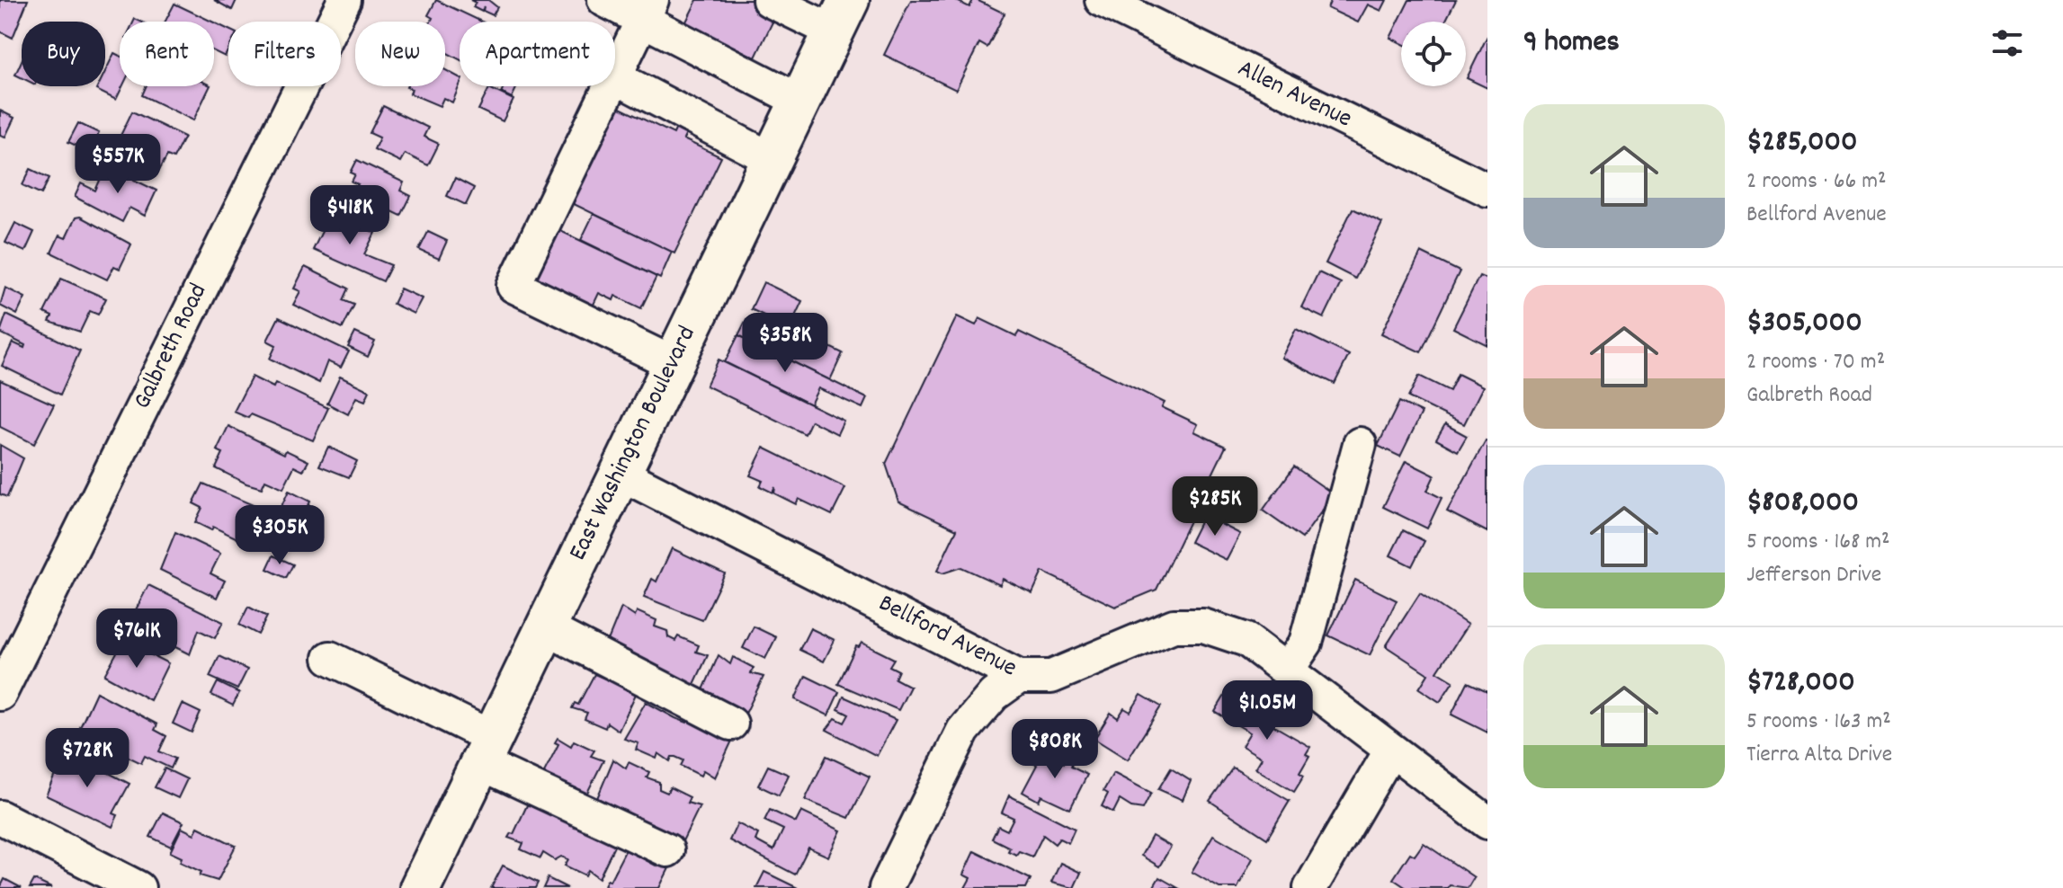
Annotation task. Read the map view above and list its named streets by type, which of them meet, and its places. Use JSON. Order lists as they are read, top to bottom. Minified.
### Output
{"streets":{"main road":["East Washington Boulevard"],"street":["Allen Avenue","Galbreth Road","Bellford Avenue"]},"crossings":[["East Washington Boulevard","Bellford Avenue"]],"page":{"heading":"9 homes","chip":["Buy","Rent","Filters","New","Apartment"],"list":[{"name":"$285,000","note":"2 rooms · 66 m² · Bellford Avenue"},{"name":"$305,000","note":"2 rooms · 70 m² · Galbreth Road"},{"name":"$808,000","note":"5 rooms · 168 m² · Jefferson Drive"},{"name":"$728,000","note":"5 rooms · 163 m² · Tierra Alta Drive"}],"price":["$557K","$418K","$358K","$285K","$305K","$761K","$1.05M","$808K","$728K"]}}
